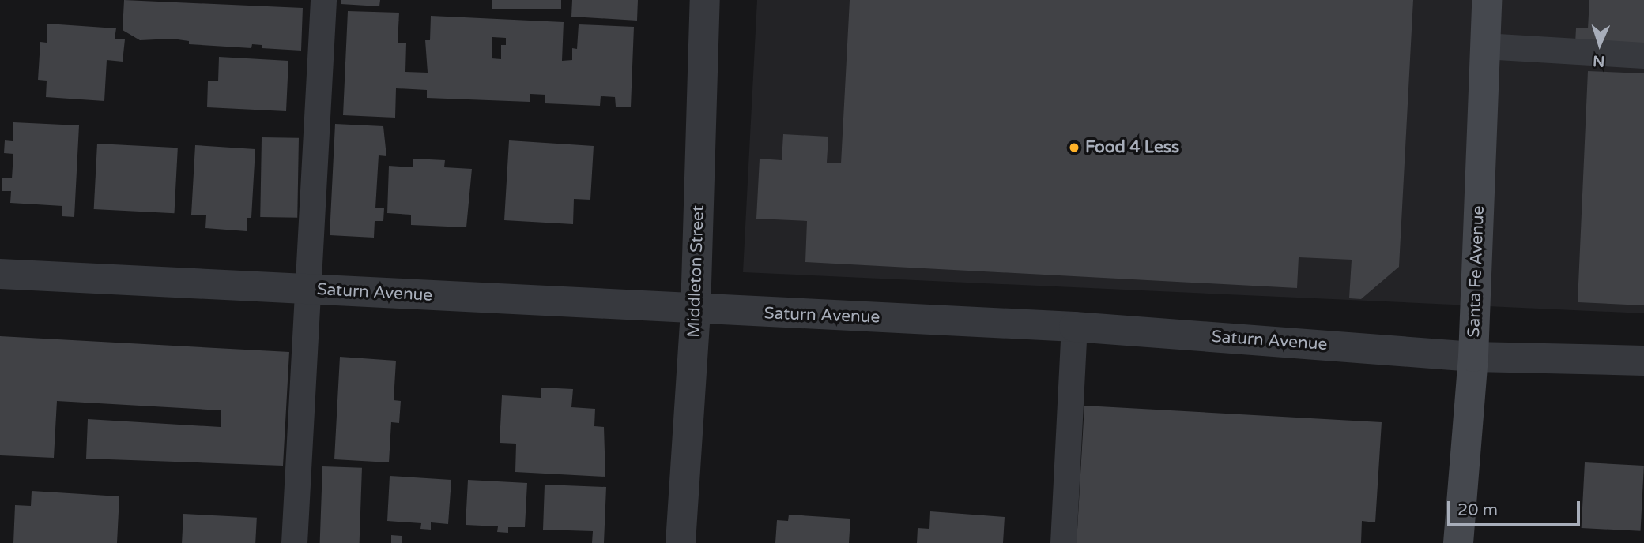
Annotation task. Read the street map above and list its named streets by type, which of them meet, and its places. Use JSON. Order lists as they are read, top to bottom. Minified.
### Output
{"streets":{"main road":["Santa Fe Avenue"],"street":["Middleton Street","Saturn Avenue"]},"crossings":[["Middleton Street","Saturn Avenue"],["Santa Fe Avenue","Saturn Avenue"]],"places":["Food 4 Less"],"scale_bar":"20 m","north":"bottom"}
